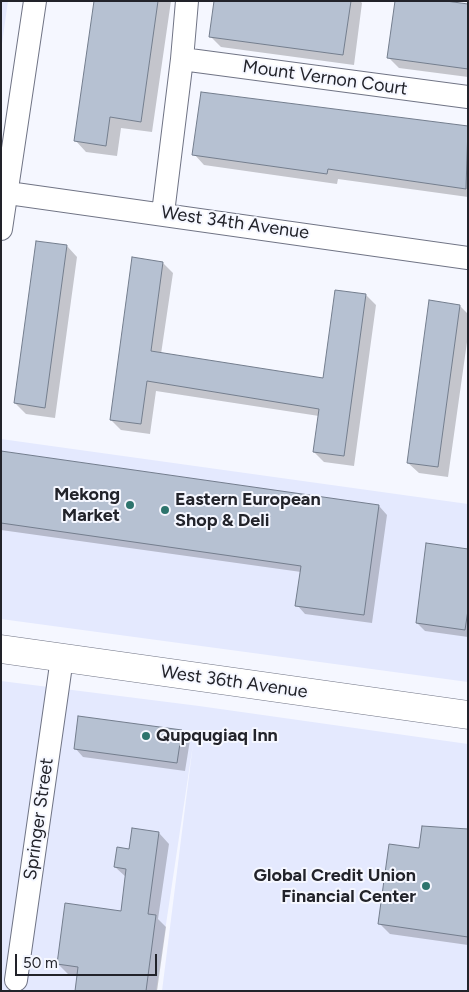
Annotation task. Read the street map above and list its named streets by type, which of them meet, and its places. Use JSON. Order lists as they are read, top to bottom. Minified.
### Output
{"streets":{"main road":["West 36th Avenue"],"street":["Mount Vernon Court","West 34th Avenue","Springer Street"]},"crossings":[["West 36th Avenue","Springer Street"]],"places":["Mekong Market","Eastern European Shop & Deli","Qupqugiaq Inn","Global Credit Union Financial Center"],"scale_bar":"50 m"}
